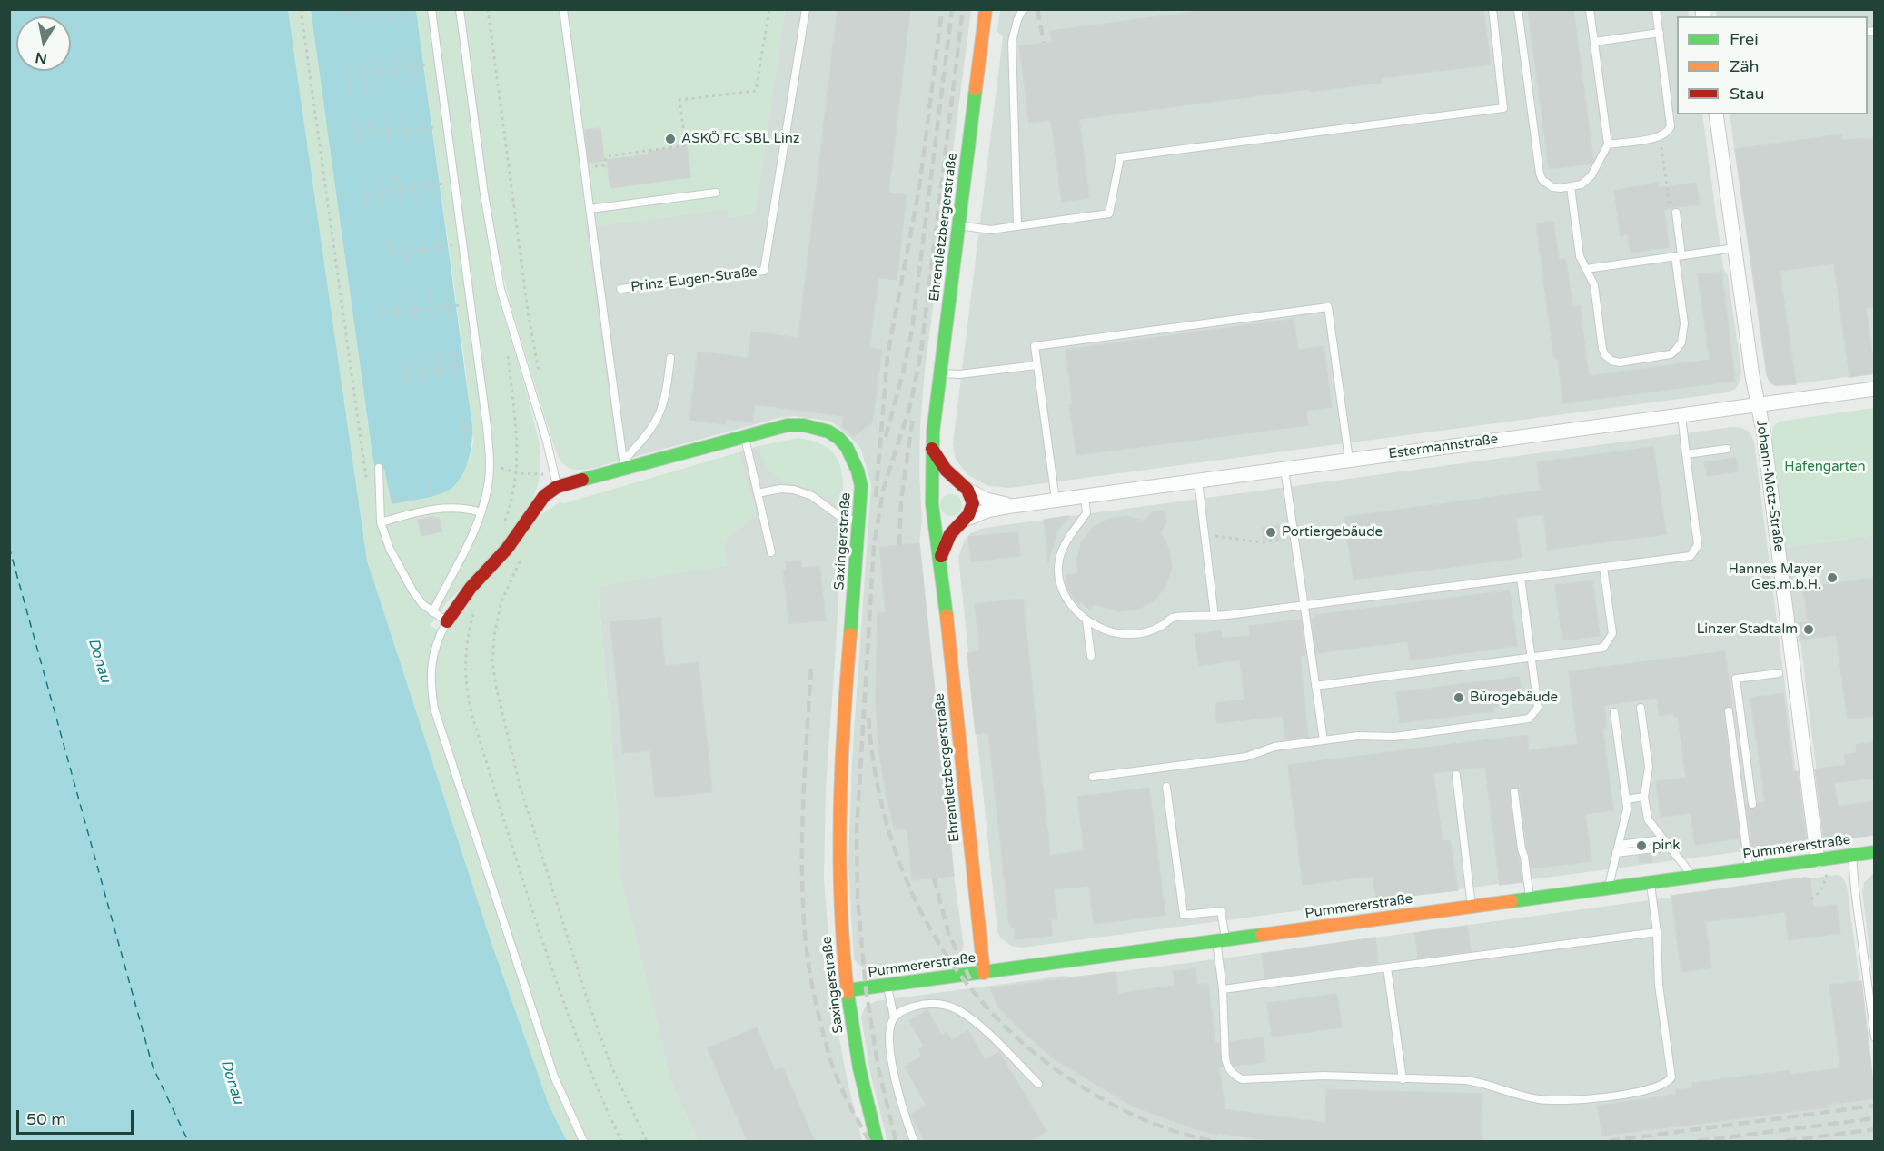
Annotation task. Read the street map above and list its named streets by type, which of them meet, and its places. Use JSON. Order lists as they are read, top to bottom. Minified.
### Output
{"streets":{"street":["Ehrentletzbergerstraße","Estermannstraße","Johann-Metz-Straße","Saxingerstraße","Pummererstraße"],"lane":["Prinz-Eugen-Straße"]},"crossings":[["Ehrentletzbergerstraße","Estermannstraße"],["Ehrentletzbergerstraße","Pummererstraße"],["Estermannstraße","Johann-Metz-Straße"],["Johann-Metz-Straße","Pummererstraße"],["Saxingerstraße","Pummererstraße"]],"water":["Donau"],"parks":["Hafengarten"],"places":["ASKÖ FC SBL Linz","Portiergebäude","Hannes Mayer Ges.m.b.H.","Linzer Stadtalm","Bürogebäude","pink"],"legend":["Frei","Zäh","Stau"],"scale_bar":"50 m","north":"bottom"}
